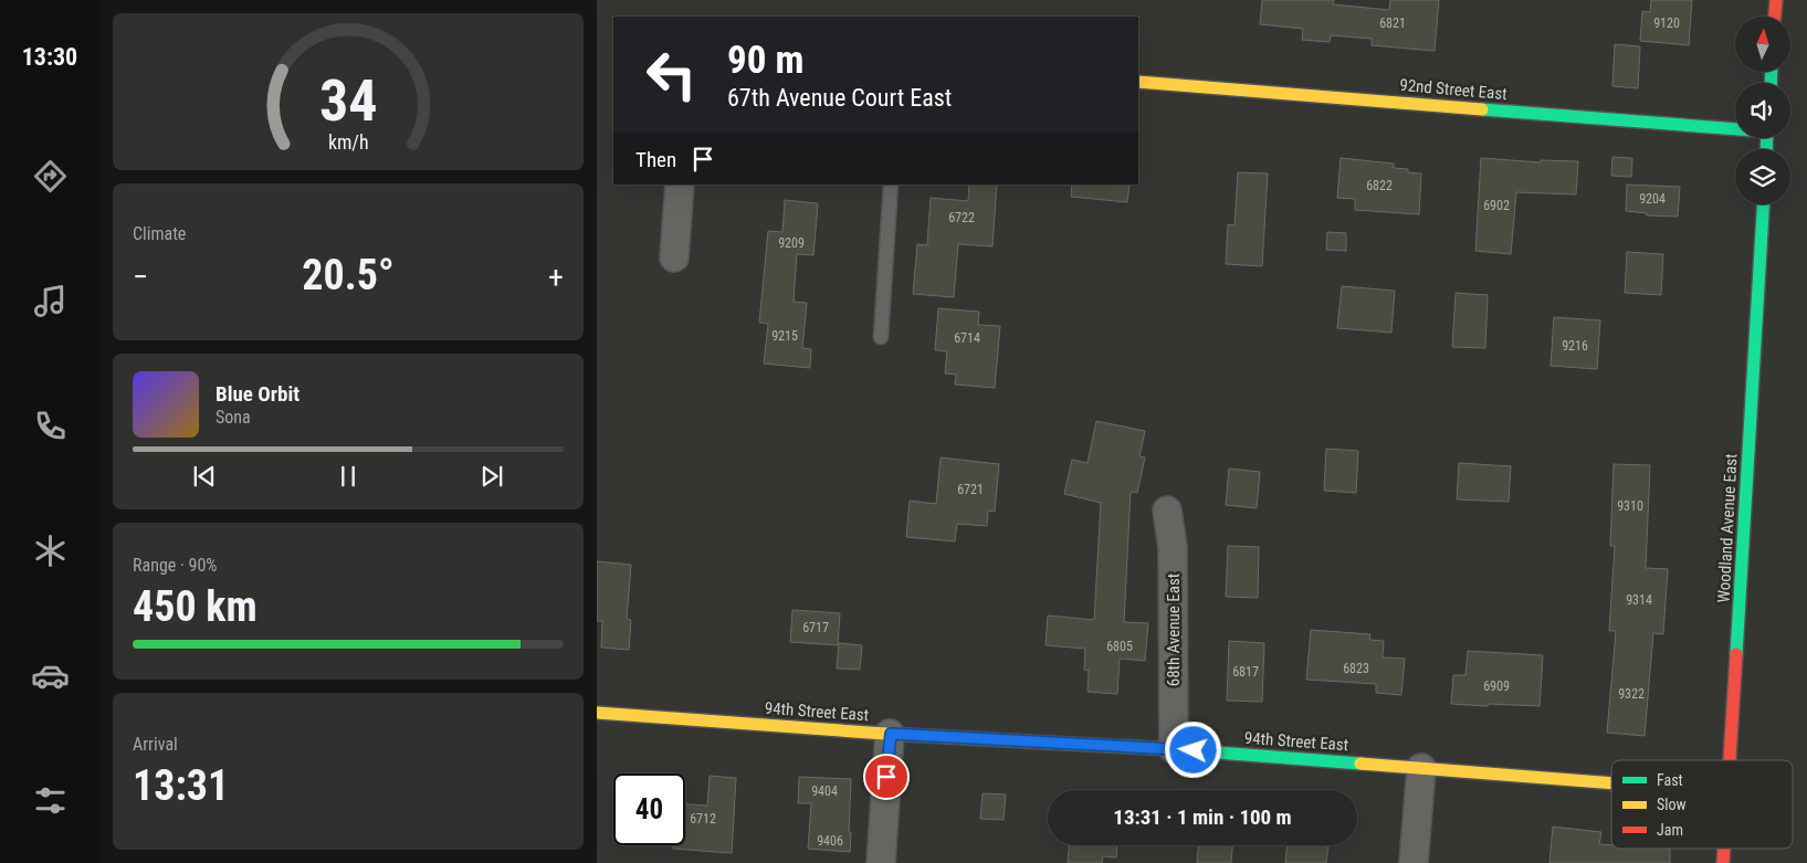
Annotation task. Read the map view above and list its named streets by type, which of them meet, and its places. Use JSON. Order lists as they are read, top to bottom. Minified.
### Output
{"streets":{"street":["92nd Street East","Woodland Avenue East","68th Avenue East","94th Street East"]},"crossings":[["68th Avenue East","94th Street East"]],"house_numbers":["6821","9120","6822","9204","6902","6722","9209","9215","6714","9216","6721","9310","9314","6717","6805","6823","6817","6909","9322","9404","6712","9406"],"legend":["Fast","Slow","Jam"],"north":"top","page":{"tabs":"13:30","turn":["90 m","67th Avenue Court East"],"then":"Then","tile":["Climate",["Range · 90%","450 km"],["Arrival","13:31"]],"heat":["−","20.5°","+"],"song":["Blue Orbit","Sona"],"limit":"40","trip":"13:31 · 1 min · 100 m","gauge":["34","km/h"]}}
